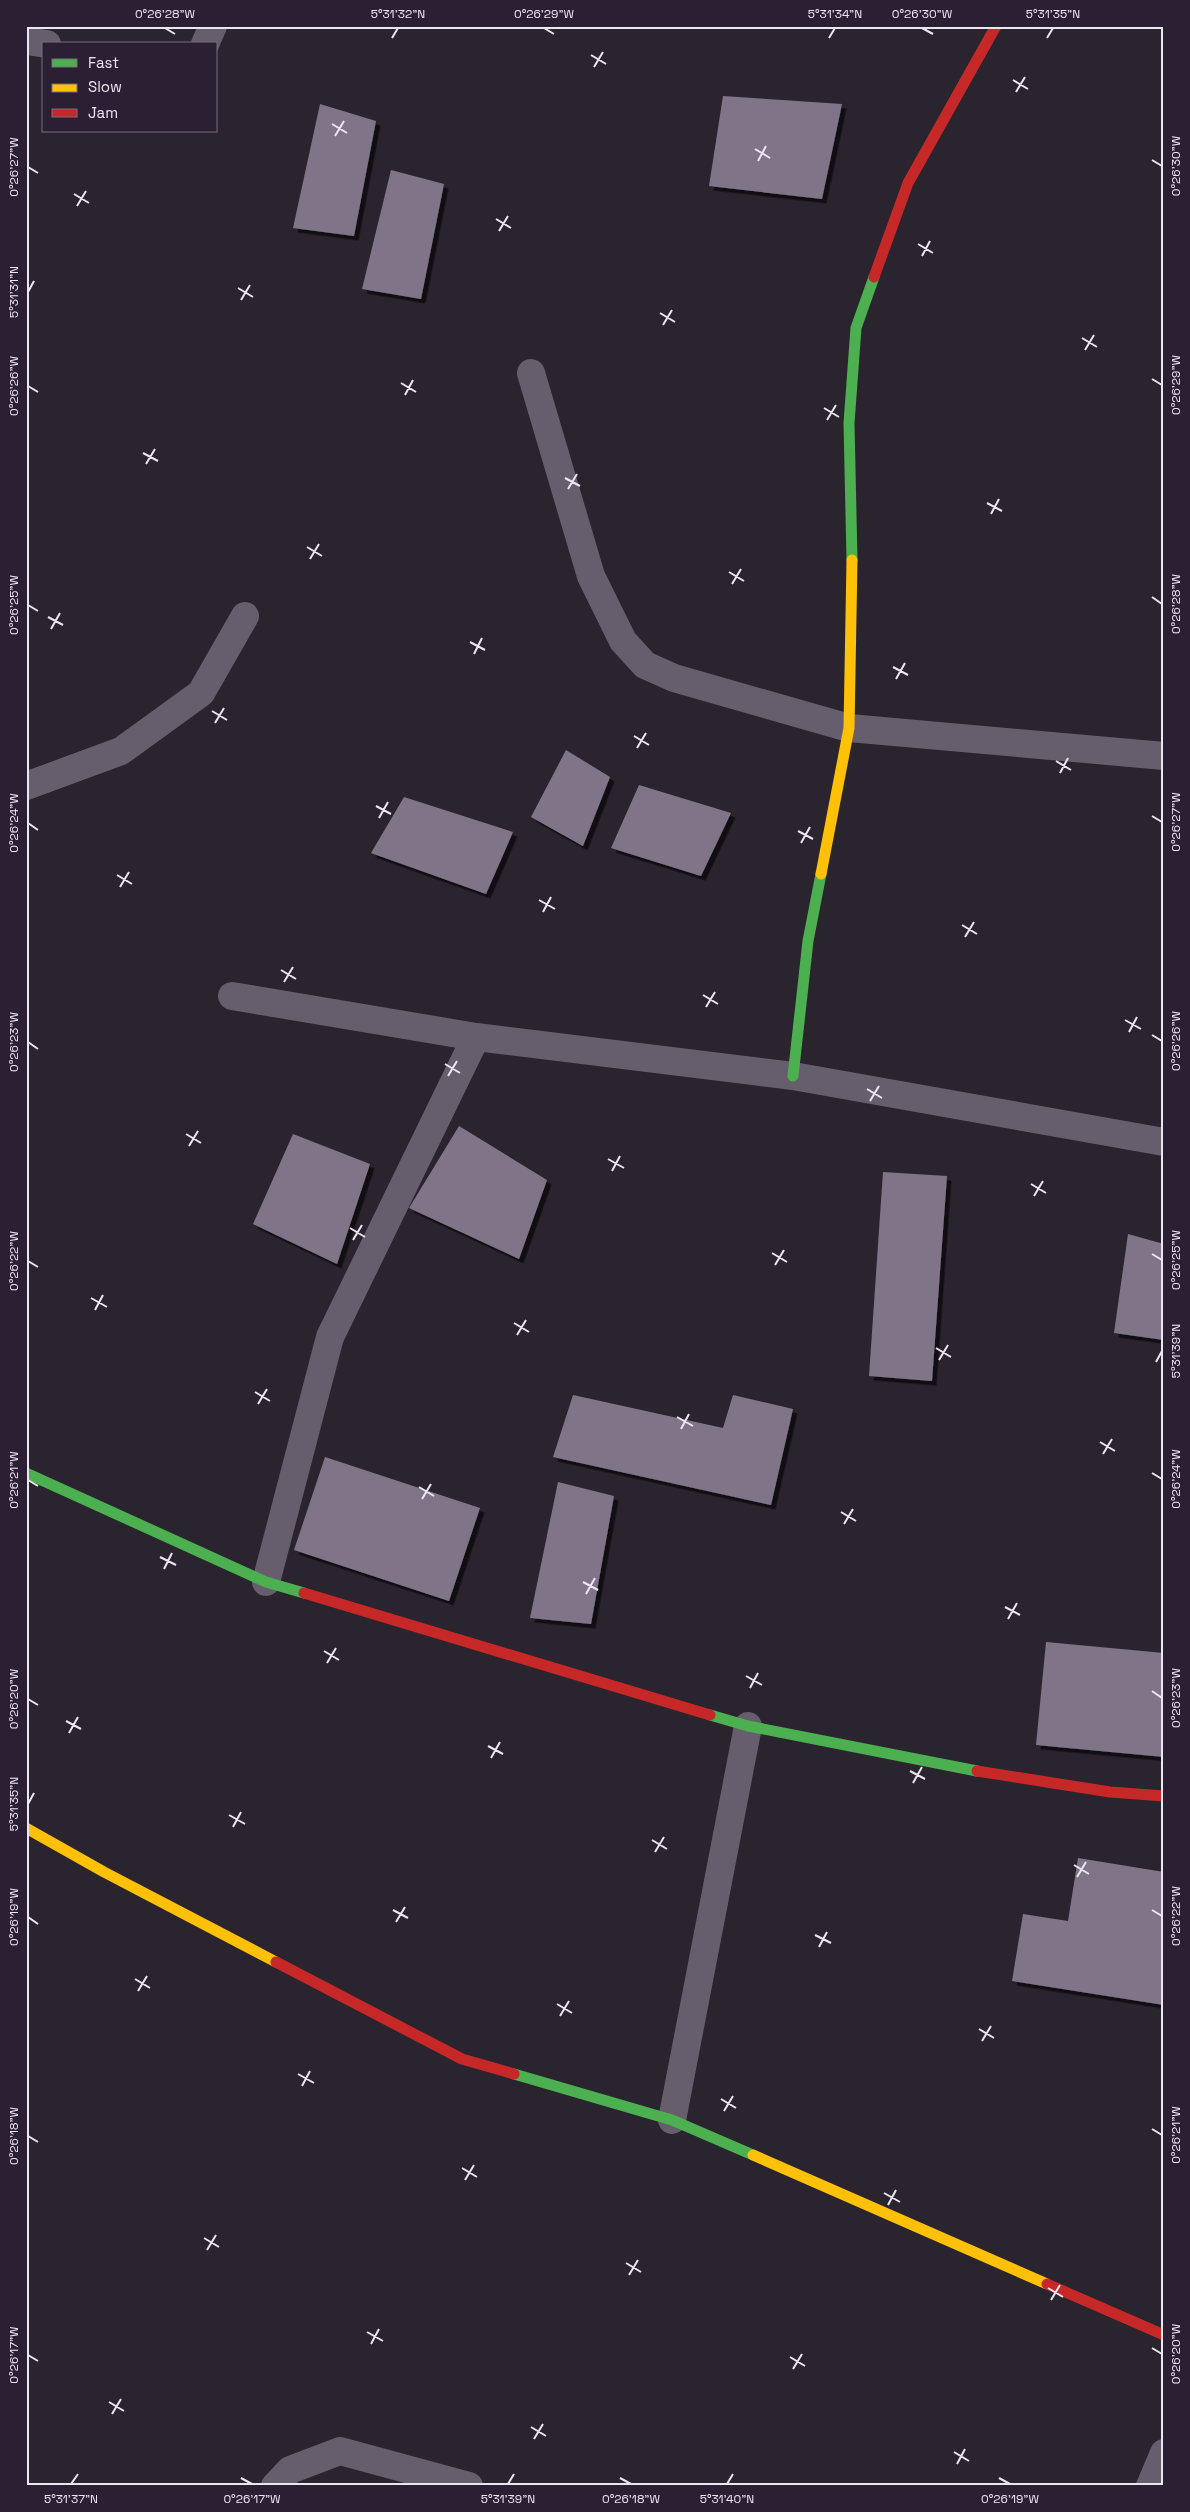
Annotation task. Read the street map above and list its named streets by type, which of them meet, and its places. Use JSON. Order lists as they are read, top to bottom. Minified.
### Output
{"legend":["Fast","Slow","Jam"],"coordinates":["0°26'28\"W","5°31'32\"N","0°26'29\"W","5°31'34\"N","0°26'30\"W","5°31'35\"N","0°26'27\"W","5°31'31\"N","0°26'26\"W","0°26'25\"W","0°26'24\"W","0°26'23\"W","0°26'22\"W","5°31'39\"N","0°26'21\"W","0°26'20\"W","0°26'19\"W","0°26'18\"W","0°26'17\"W","5°31'37\"N","5°31'40\"N"]}
